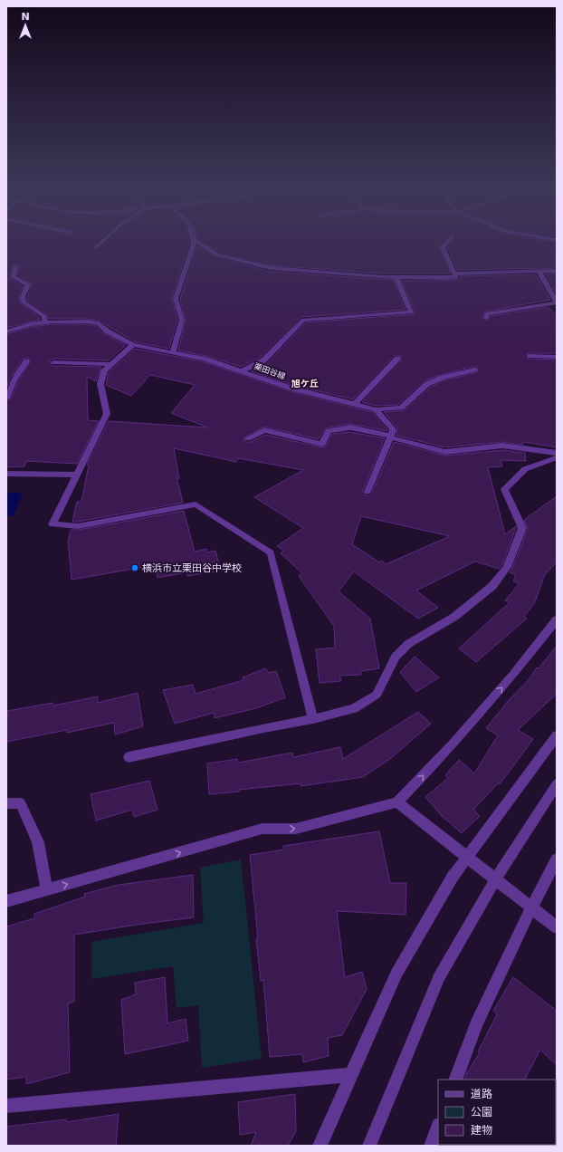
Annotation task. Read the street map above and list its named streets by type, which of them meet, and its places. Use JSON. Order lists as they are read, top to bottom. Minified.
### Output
{"streets":{"street":["栗田谷線"]},"districts":["旭ケ丘"],"places":["横浜市立栗田谷中学校"],"legend":["道路","公園","建物"],"north":"top"}
